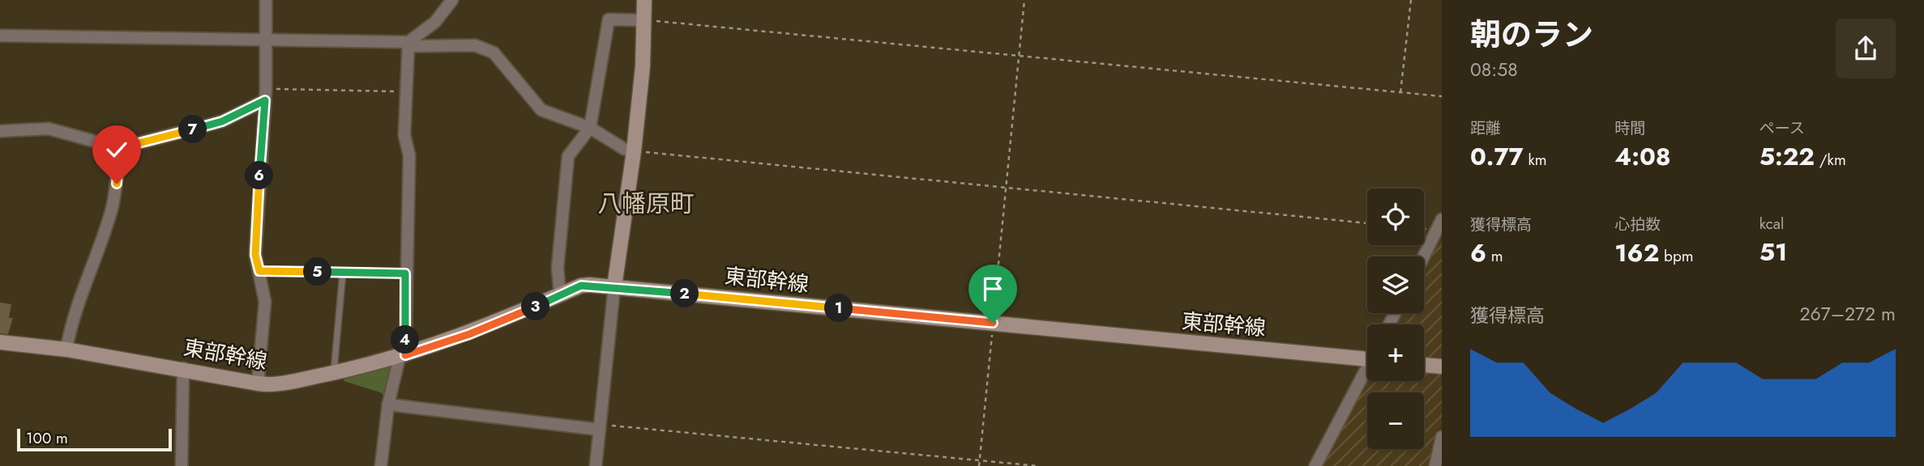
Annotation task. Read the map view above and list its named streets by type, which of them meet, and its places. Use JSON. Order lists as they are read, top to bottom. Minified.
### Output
{"streets":{"street":["東部幹線"]},"districts":["八幡原町"],"scale_bar":"100 m","page":{"heading":["朝のラン","08:58"],"stats":[["距離","0.77 km"],["時間","4:08"],["ペース","5:22 /km"],["獲得標高","6 m"],["心拍数","162 bpm"],["kcal","51"]],"pins":["7","6","5","2","3","1","4"],"map_buttons":["+","−"],"chart":["獲得標高","267–272 m"],"scale":"100 m"}}
